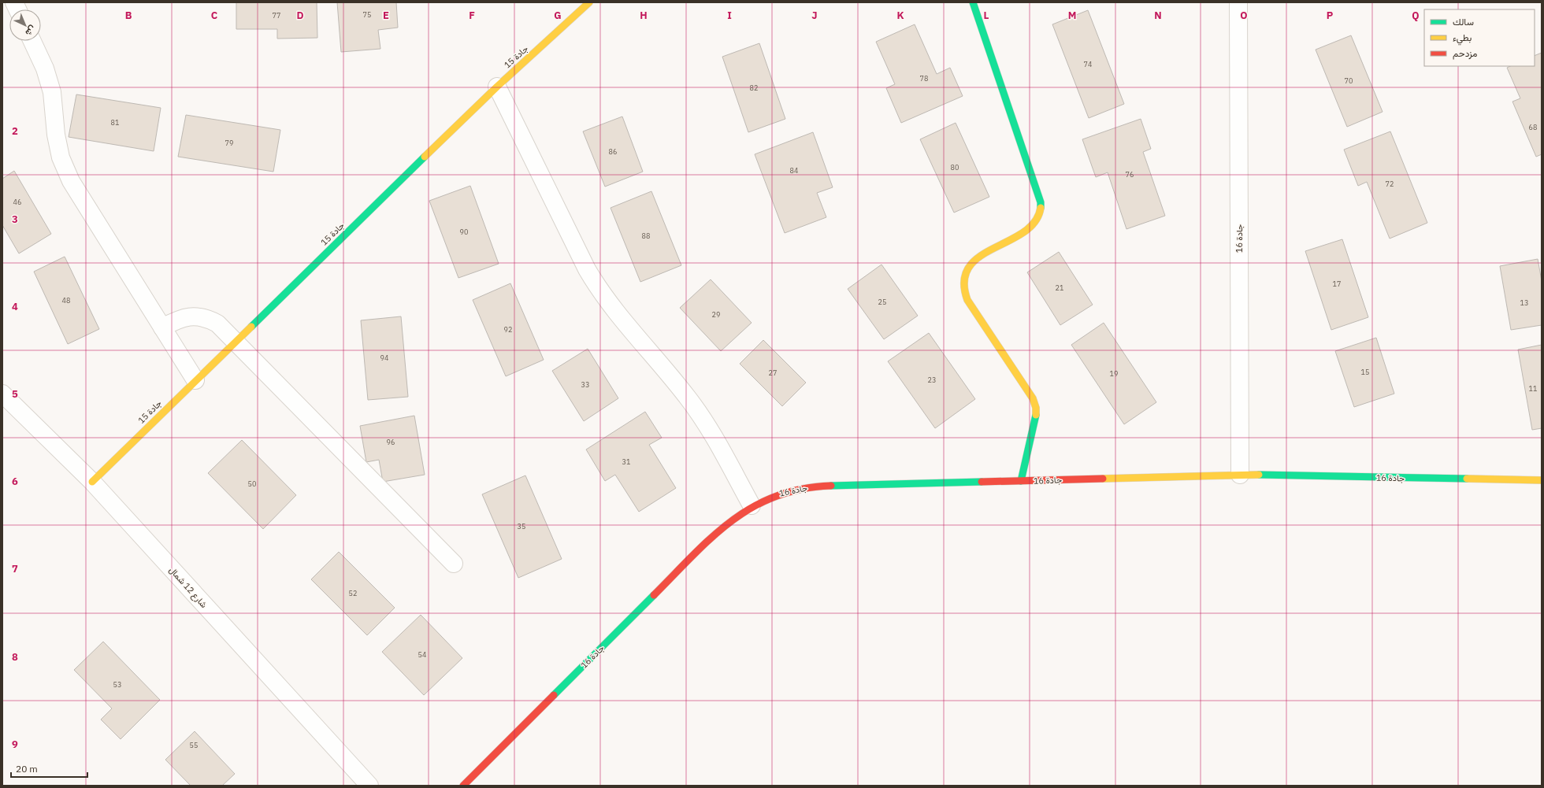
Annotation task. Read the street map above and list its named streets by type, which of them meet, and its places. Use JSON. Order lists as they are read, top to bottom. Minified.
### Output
{"streets":{"street":["جادة 15","جادة 16","شارع 12 شمال"]},"crossings":[["جادة 15","شارع 12 شمال"]],"house_numbers":["75","77","74","78","70","82","81","68","79","86","80","84","76","72","46","90","88","17","21","48","25","13","29","92","94","15","27","19","23","33","11","96","31","50","35","52","54","53","55"],"legend":["سالك","بطيء","مزدحم"],"scale_bar":"20 m","north":"bottom right","grid":{"columns":["B","C","D","E","F","G","H","I","J","K","L","M","N","O","P","Q"],"rows":["2","3","4","5","6","7","8","9"]}}
